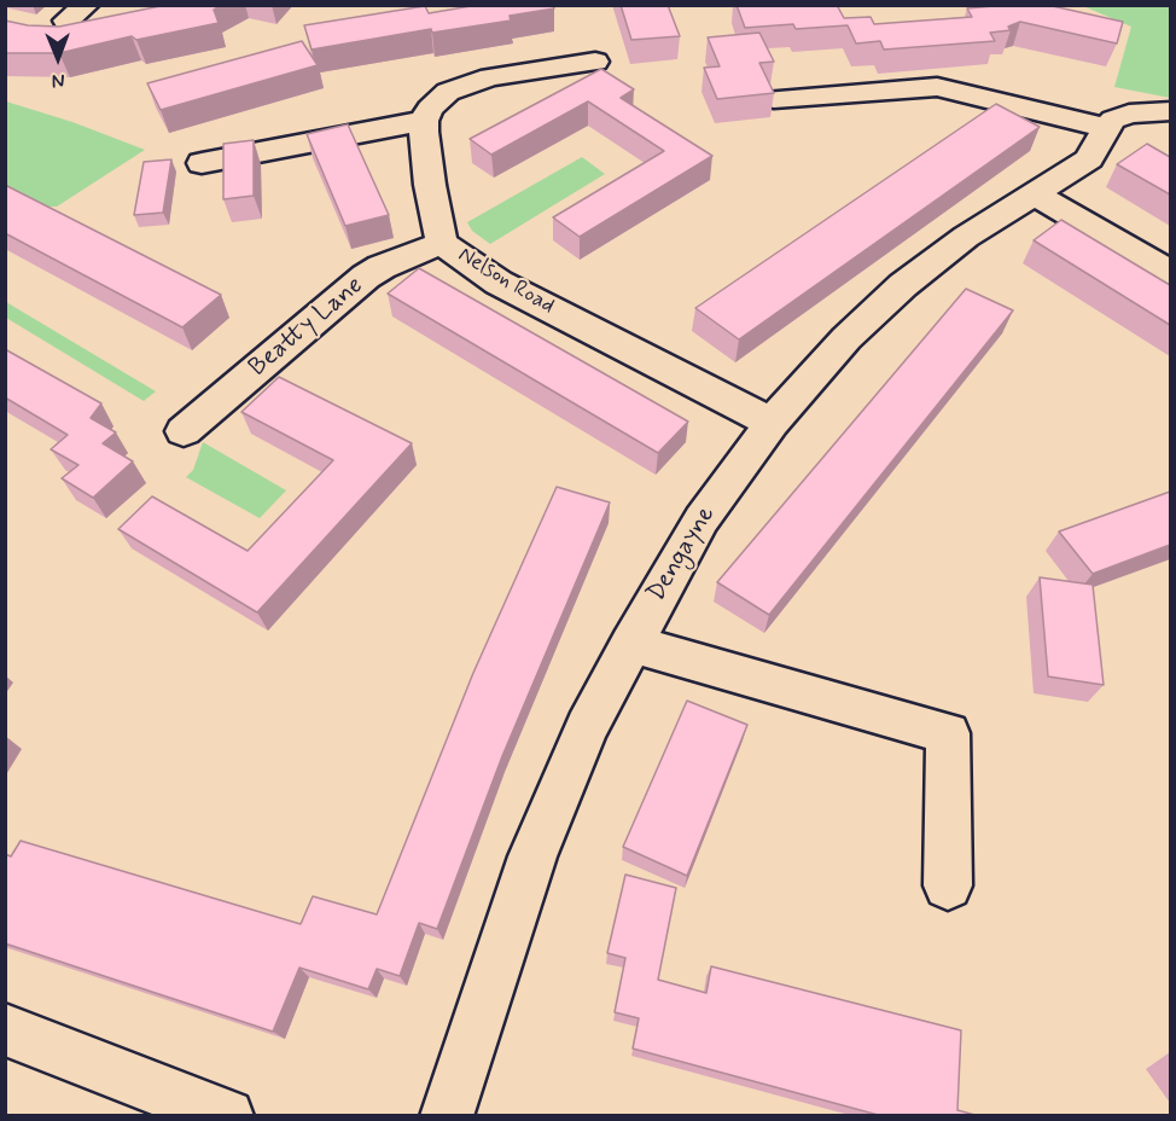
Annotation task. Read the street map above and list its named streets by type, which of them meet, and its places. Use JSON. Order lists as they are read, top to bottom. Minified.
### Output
{"streets":{"street":["Nelson Road","Beatty Lane","Dengayne"]},"crossings":[["Nelson Road","Beatty Lane"],["Nelson Road","Dengayne"]],"north":"bottom"}
